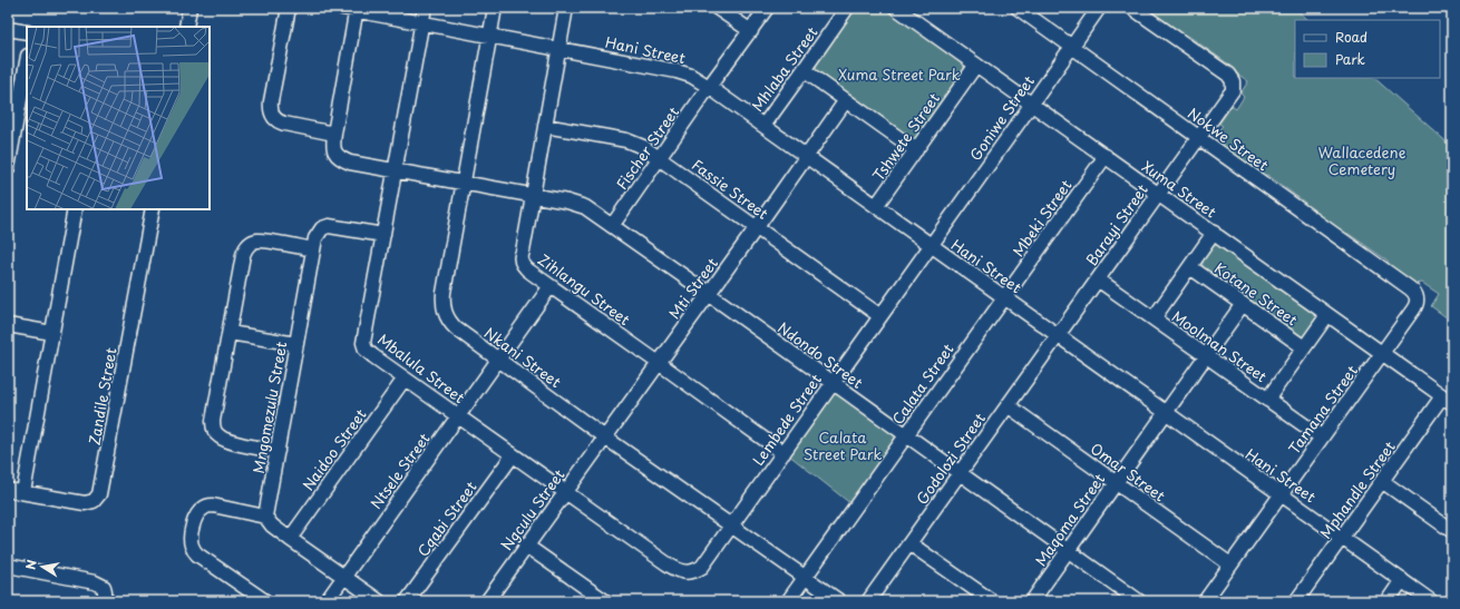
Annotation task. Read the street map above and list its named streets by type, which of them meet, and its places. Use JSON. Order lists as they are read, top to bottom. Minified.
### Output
{"streets":{"street":["Hani Street","Mhlaba Street","Goniwe Street","Tshwete Street","Nokwe Street","Fischer Street","Fassie Street","Xuma Street","Mbeki Street","Barayi Street","Mti Street","Zihlangu Street","Kotane Street","Moolman Street","Ndondo Street","Nkani Street","Mbalula Street","Calata Street","Zandile Street","Mngomezulu Street","Tamana Street","Lembede Street","Naidoo Street","Godolozi Street","Ntsele Street","Omar Street","Mphandle Street","Ngculu Street","Cqabi Street","Maqoma Street"]},"crossings":[["Hani Street","Mhlaba Street"],["Hani Street","Goniwe Street"],["Hani Street","Tshwete Street"],["Hani Street","Fischer Street"],["Hani Street","Mbeki Street"],["Hani Street","Barayi Street"],["Hani Street","Mti Street"],["Hani Street","Zihlangu Street"],["Hani Street","Ndondo Street"],["Hani Street","Nkani Street"],["Hani Street","Mbalula Street"],["Hani Street","Calata Street"],["Hani Street","Tamana Street"],["Hani Street","Lembede Street"],["Hani Street","Godolozi Street"],["Hani Street","Mphandle Street"],["Hani Street","Maqoma Street"],["Goniwe Street","Nokwe Street"],["Goniwe Street","Xuma Street"],["Goniwe Street","Lembede Street"],["Tshwete Street","Xuma Street"],["Nokwe Street","Barayi Street"],["Nokwe Street","Tamana Street"],["Fischer Street","Fassie Street"],["Fischer Street","Ndondo Street"],["Fassie Street","Mti Street"],["Fassie Street","Zihlangu Street"],["Fassie Street","Lembede Street"],["Xuma Street","Mbeki Street"],["Xuma Street","Barayi Street"],["Xuma Street","Tamana Street"],["Xuma Street","Mphandle Street"],["Mbeki Street","Calata Street"],["Barayi Street","Moolman Street"],["Barayi Street","Godolozi Street"],["Mti Street","Zihlangu Street"],["Mti Street","Ndondo Street"],["Mti Street","Nkani Street"],["Mti Street","Ngculu Street"],["Zihlangu Street","Ndondo Street"],["Zihlangu Street","Lembede Street"],["Zihlangu Street","Ntsele Street"],["Kotane Street","Maqoma Street"],["Moolman Street","Tamana Street"],["Moolman Street","Maqoma Street"],["Ndondo Street","Nkani Street"],["Ndondo Street","Mbalula Street"],["Ndondo Street","Calata Street"],["Ndondo Street","Lembede Street"],["Ndondo Street","Godolozi Street"],["Ndondo Street","Maqoma Street"],["Nkani Street","Mbalula Street"],["Nkani Street","Calata Street"],["Nkani Street","Lembede Street"],["Nkani Street","Ntsele Street"],["Nkani Street","Ngculu Street"],["Mbalula Street","Mngomezulu Street"],["Mbalula Street","Lembede Street"],["Mbalula Street","Naidoo Street"],["Mbalula Street","Ntsele Street"],["Mbalula Street","Ngculu Street"],["Mbalula Street","Cqabi Street"],["Tamana Street","Omar Street"],["Godolozi Street","Omar Street"],["Omar Street","Maqoma Street"]],"parks":["Xuma Street Park","Wallacedene Cemetery","Calata Street Park"],"legend":["Road","Park"],"north":"left"}
